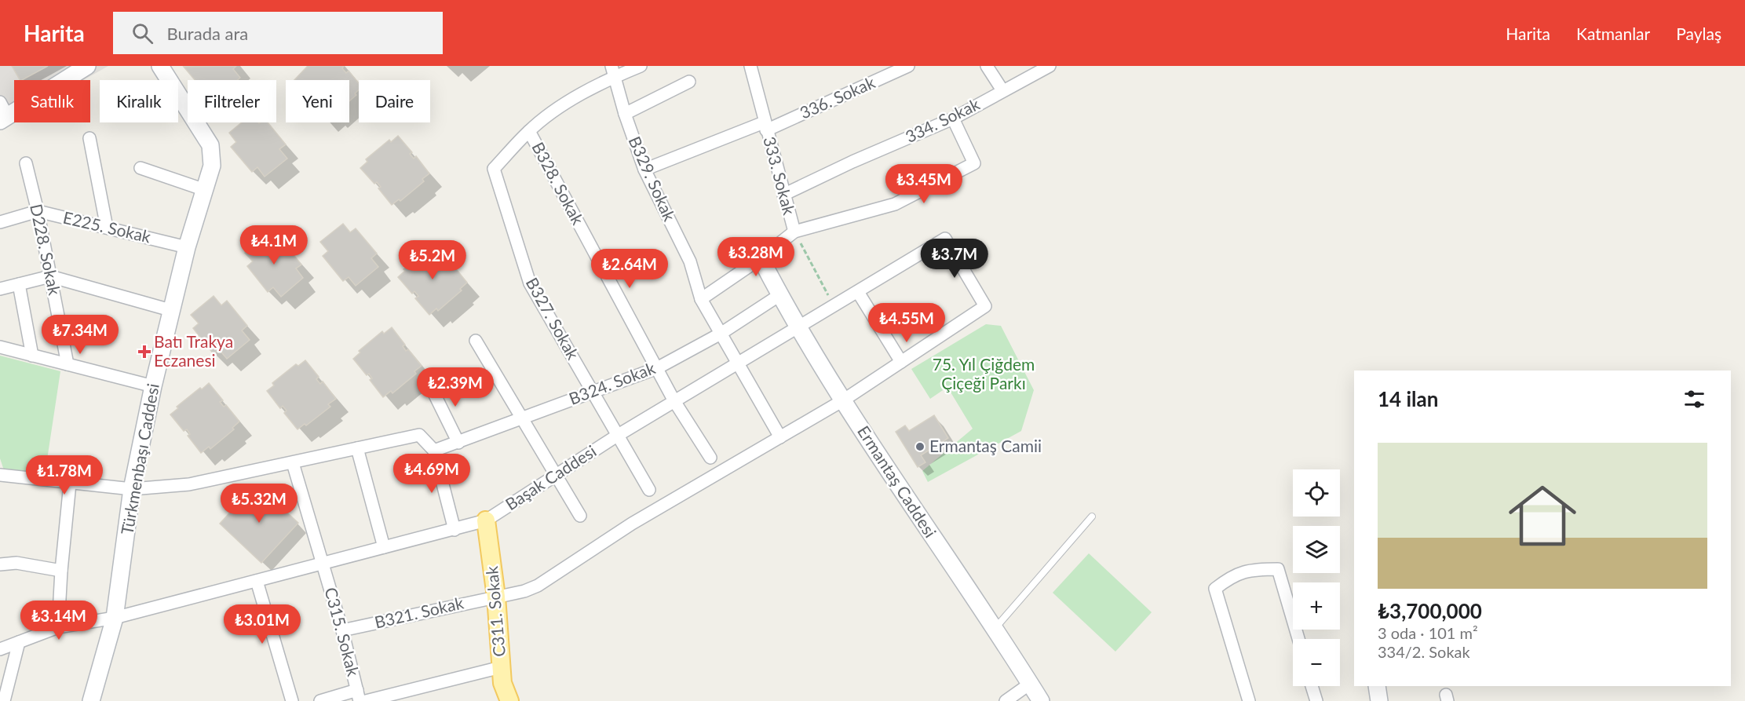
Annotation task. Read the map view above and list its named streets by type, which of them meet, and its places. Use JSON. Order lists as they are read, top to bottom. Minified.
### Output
{"streets":{"main road":["Türkmenbaşı Caddesi","Ermantaş Caddesi","C311. Sokak"],"street":["336. Sokak","334. Sokak","333. Sokak","B329. Sokak","B328. Sokak","E225. Sokak","D228. Sokak","B327. Sokak","B324. Sokak","Başak Caddesi","B321. Sokak","C315. Sokak"]},"crossings":[["336. Sokak","333. Sokak"],["336. Sokak","B329. Sokak"],["334. Sokak","333. Sokak"],["333. Sokak","Başak Caddesi"],["B329. Sokak","B324. Sokak"],["B329. Sokak","Başak Caddesi"],["B329. Sokak","B321. Sokak"],["B328. Sokak","B327. Sokak"],["B328. Sokak","B324. Sokak"],["B328. Sokak","Başak Caddesi"],["E225. Sokak","D228. Sokak"],["E225. Sokak","Türkmenbaşı Caddesi"],["B327. Sokak","B324. Sokak"],["B327. Sokak","Başak Caddesi"],["B324. Sokak","Ermantaş Caddesi"],["Türkmenbaşı Caddesi","Başak Caddesi"],["Başak Caddesi","Ermantaş Caddesi"],["Başak Caddesi","C311. Sokak"],["Başak Caddesi","B321. Sokak"],["Başak Caddesi","C315. Sokak"],["Ermantaş Caddesi","B321. Sokak"],["C311. Sokak","B321. Sokak"],["B321. Sokak","C315. Sokak"]],"parks":["75. Yıl Çiğdem Çiçeği Parkı"],"places":{"health":["Batı Trakya Eczanesi"],"other":["Ermantaş Camii"]},"page":{"header":"Harita","search":"Burada ara","nav":["Harita","Katmanlar","Paylaş"],"chip":["Satılık","Kiralık","Filtreler","Yeni","Daire"],"price":["₺3.45M","₺4.1M","₺3.28M","₺3.7M","₺5.2M","₺2.64M","₺4.55M","₺7.34M","₺2.39M","₺4.69M","₺1.78M","₺5.32M","₺3.14M","₺3.01M"],"heading":"14 ilan","list":[{"name":"₺3,700,000","note":"3 oda · 101 m² · 334/2. Sokak"}],"map_buttons":["+","−"]}}
